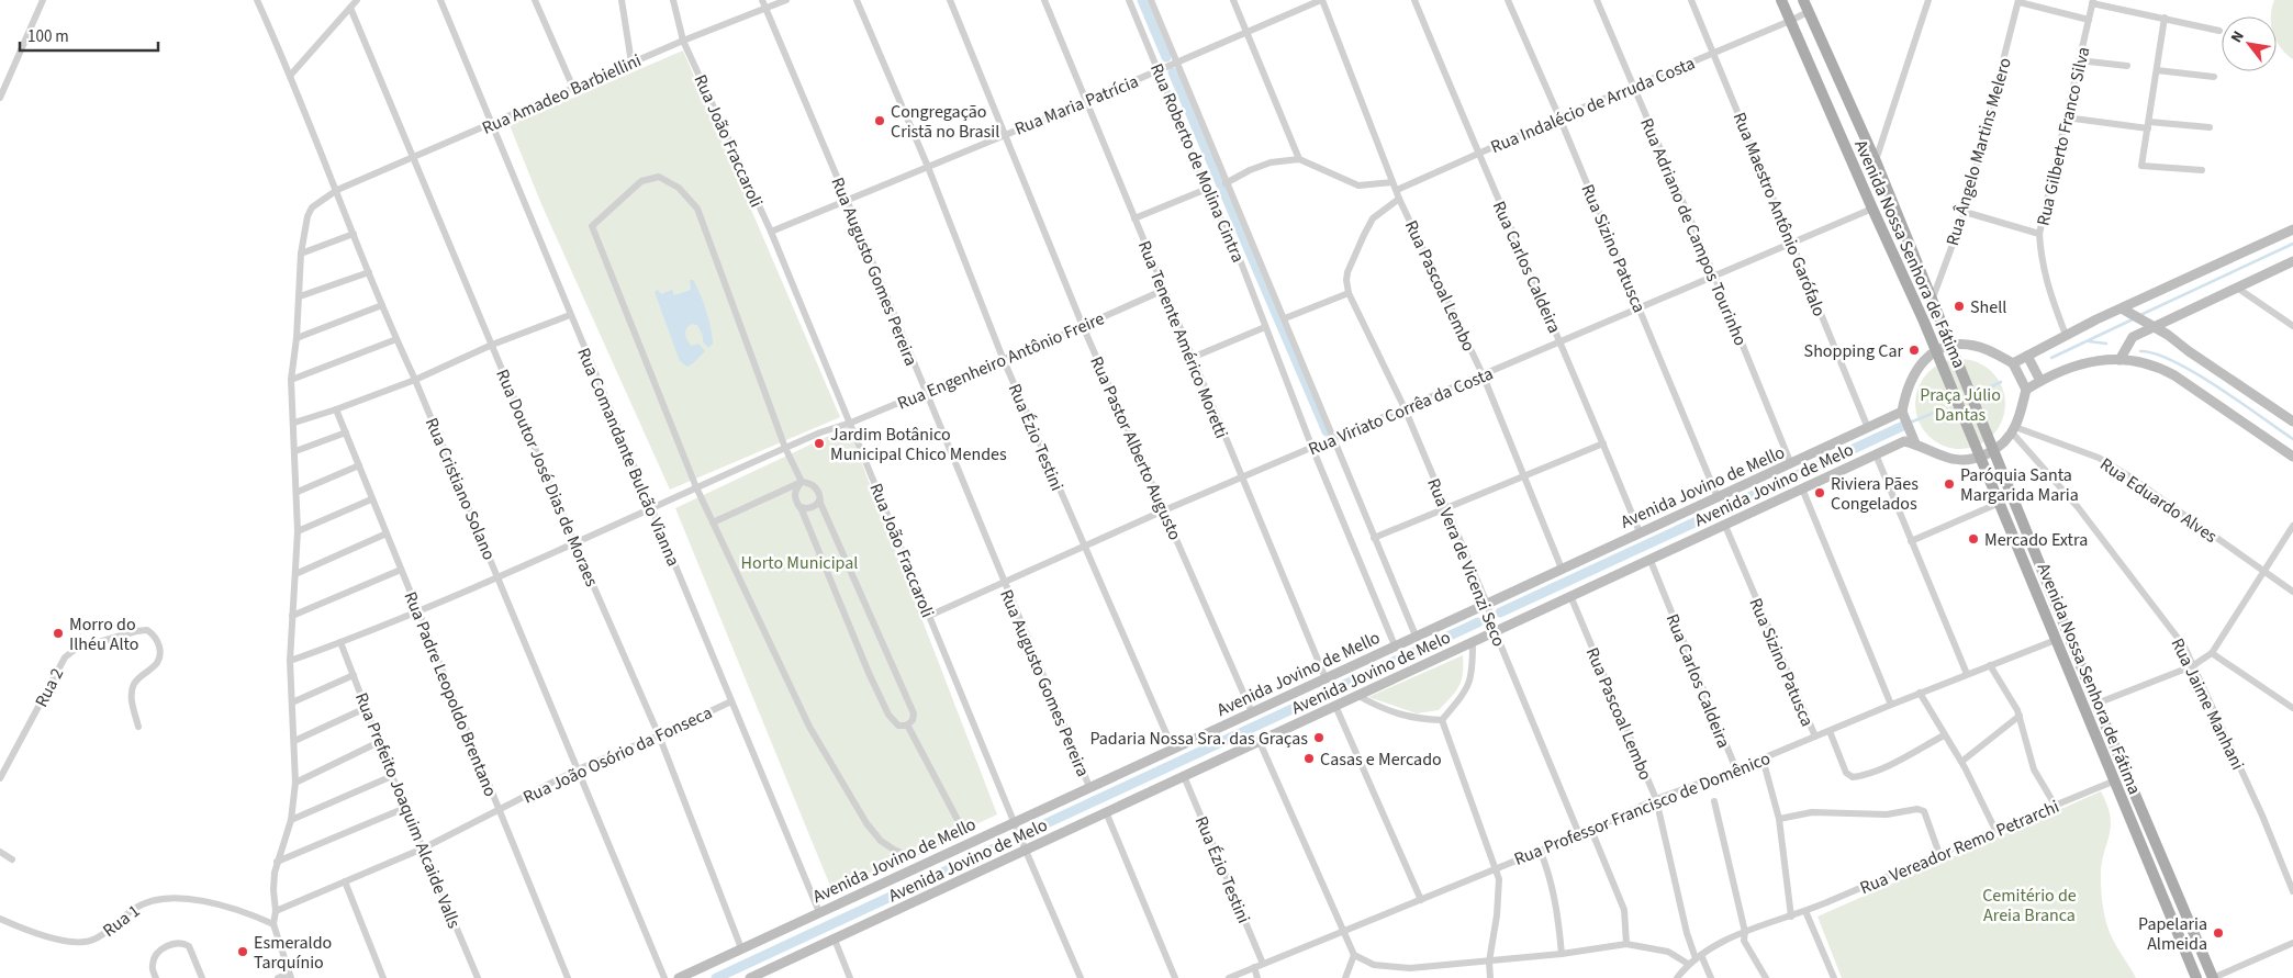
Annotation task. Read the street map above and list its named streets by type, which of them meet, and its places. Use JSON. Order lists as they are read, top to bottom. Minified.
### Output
{"streets":{"main road":["Avenida Nossa Senhora de Fátima","Avenida Jovino de Melo","Avenida Jovino de Mello"],"street":["Rua Amadeo Barbiellini","Rua Maria Patrícia","Rua Indalécio de Arruda Costa","Rua Gilberto Franco Silva","Rua João Fraccaroli","Rua Ângelo Martins Melero","Rua Roberto de Molina Cintra","Rua Maestro Antônio Garófalo","Rua Adriano de Campos Tourinho","Rua Sizino Patusca","Rua Carlos Caldeira","Rua Augusto Gomes Pereira","Rua Pascoal Lembo","Rua Tenente Américo Moretti","Rua Engenheiro Antônio Freire","Rua Viriato Corrêa da Costa","Rua Ézio Testini","Rua Pastor Alberto Augusto","Rua Comandante Bulcão Vianna","Rua Doutor José Dias de Moraes","Rua Cristiano Solano","Rua Eduardo Alves","Rua Vera de Vicenzi Seco","Rua 2","Rua Padre Leopoldo Brentano","Rua Jaime Manhani","Rua João Osório da Fonseca","Rua Professor Francisco de Domênico","Rua Prefeito Joaquim Alcaide Valls","Rua Vereador Remo Petrarchi","Rua 1"]},"crossings":[["Rua Amadeo Barbiellini","Rua João Fraccaroli"],["Rua Amadeo Barbiellini","Rua Augusto Gomes Pereira"],["Rua Amadeo Barbiellini","Rua Comandante Bulcão Vianna"],["Rua Amadeo Barbiellini","Rua Doutor José Dias de Moraes"],["Rua Amadeo Barbiellini","Rua Cristiano Solano"],["Rua Maria Patrícia","Rua João Fraccaroli"],["Rua Maria Patrícia","Rua Roberto de Molina Cintra"],["Rua Maria Patrícia","Rua Augusto Gomes Pereira"],["Rua Maria Patrícia","Rua Pascoal Lembo"],["Rua Maria Patrícia","Rua Tenente Américo Moretti"],["Rua Maria Patrícia","Rua Ézio Testini"],["Rua Maria Patrícia","Rua Pastor Alberto Augusto"],["Rua Indalécio de Arruda Costa","Rua Maestro Antônio Garófalo"],["Rua Indalécio de Arruda Costa","Rua Adriano de Campos Tourinho"],["Rua Indalécio de Arruda Costa","Rua Sizino Patusca"],["Rua Indalécio de Arruda Costa","Avenida Nossa Senhora de Fátima"],["Rua Indalécio de Arruda Costa","Rua Carlos Caldeira"],["Rua Indalécio de Arruda Costa","Rua Pascoal Lembo"],["Rua João Fraccaroli","Rua Engenheiro Antônio Freire"],["Rua João Fraccaroli","Rua Viriato Corrêa da Costa"],["Rua João Fraccaroli","Avenida Jovino de Melo"],["Rua João Fraccaroli","Avenida Jovino de Mello"],["Rua Ângelo Martins Melero","Avenida Nossa Senhora de Fátima"],["Rua Roberto de Molina Cintra","Rua Viriato Corrêa da Costa"],["Rua Roberto de Molina Cintra","Avenida Jovino de Mello"],["Rua Maestro Antônio Garófalo","Rua Viriato Corrêa da Costa"],["Rua Maestro Antônio Garófalo","Avenida Jovino de Mello"],["Rua Adriano de Campos Tourinho","Rua Viriato Corrêa da Costa"],["Rua Adriano de Campos Tourinho","Avenida Jovino de Mello"],["Rua Sizino Patusca","Rua Viriato Corrêa da Costa"],["Rua Sizino Patusca","Avenida Jovino de Melo"],["Rua Sizino Patusca","Avenida Jovino de Mello"],["Rua Sizino Patusca","Rua Professor Francisco de Domênico"],["Avenida Nossa Senhora de Fátima","Rua Viriato Corrêa da Costa"],["Avenida Nossa Senhora de Fátima","Rua Professor Francisco de Domênico"],["Avenida Nossa Senhora de Fátima","Rua Vereador Remo Petrarchi"],["Rua Carlos Caldeira","Rua Viriato Corrêa da Costa"],["Rua Carlos Caldeira","Avenida Jovino de Melo"],["Rua Carlos Caldeira","Avenida Jovino de Mello"],["Rua Carlos Caldeira","Rua Professor Francisco de Domênico"],["Rua Augusto Gomes Pereira","Rua Engenheiro Antônio Freire"],["Rua Augusto Gomes Pereira","Rua Viriato Corrêa da Costa"],["Rua Augusto Gomes Pereira","Avenida Jovino de Mello"],["Rua Pascoal Lembo","Rua Viriato Corrêa da Costa"],["Rua Pascoal Lembo","Avenida Jovino de Melo"],["Rua Pascoal Lembo","Avenida Jovino de Mello"],["Rua Pascoal Lembo","Rua Professor Francisco de Domênico"],["Rua Pascoal Lembo","Rua Vereador Remo Petrarchi"],["Rua Tenente Américo Moretti","Rua Engenheiro Antônio Freire"],["Rua Tenente Américo Moretti","Rua Viriato Corrêa da Costa"],["Rua Tenente Américo Moretti","Avenida Jovino de Mello"],["Rua Engenheiro Antônio Freire","Rua Ézio Testini"],["Rua Engenheiro Antônio Freire","Rua Pastor Alberto Augusto"],["Rua Engenheiro Antônio Freire","Rua Comandante Bulcão Vianna"],["Rua Engenheiro Antônio Freire","Rua Doutor José Dias de Moraes"],["Rua Engenheiro Antônio Freire","Rua Cristiano Solano"],["Rua Engenheiro Antônio Freire","Rua Padre Leopoldo Brentano"],["Rua Engenheiro Antônio Freire","Rua Prefeito Joaquim Alcaide Valls"],["Rua Viriato Corrêa da Costa","Rua Ézio Testini"],["Rua Viriato Corrêa da Costa","Rua Pastor Alberto Augusto"],["Rua Viriato Corrêa da Costa","Rua Vera de Vicenzi Seco"],["Rua Ézio Testini","Avenida Jovino de Melo"],["Rua Ézio Testini","Avenida Jovino de Mello"],["Rua Ézio Testini","Rua Professor Francisco de Domênico"],["Rua Pastor Alberto Augusto","Avenida Jovino de Mello"],["Rua Comandante Bulcão Vianna","Avenida Jovino de Mello"],["Rua Comandante Bulcão Vianna","Rua João Osório da Fonseca"],["Rua Doutor José Dias de Moraes","Avenida Jovino de Mello"],["Rua Doutor José Dias de Moraes","Rua João Osório da Fonseca"],["Avenida Jovino de Melo","Rua Vera de Vicenzi Seco"],["Avenida Jovino de Mello","Rua Vera de Vicenzi Seco"],["Rua Cristiano Solano","Rua João Osório da Fonseca"],["Rua Eduardo Alves","Rua Jaime Manhani"],["Rua Vera de Vicenzi Seco","Rua Professor Francisco de Domênico"],["Rua Padre Leopoldo Brentano","Rua João Osório da Fonseca"],["Rua João Osório da Fonseca","Rua Prefeito Joaquim Alcaide Valls"]],"parks":["Praça Júlio Dantas","Horto Municipal","Cemitério de Areia Branca"],"places":["Congregação Cristã no Brasil","Shell","Shopping Car","Jardim Botânico Municipal Chico Mendes","Paróquia Santa Margarida Maria","Riviera Pães Congelados","Mercado Extra","Morro do Ilhéu Alto","Padaria Nossa Sra. das Graças","Casas e Mercado","Papelaria Almeida","Esmeraldo Tarquínio"],"scale_bar":"100 m","north":"top left"}
